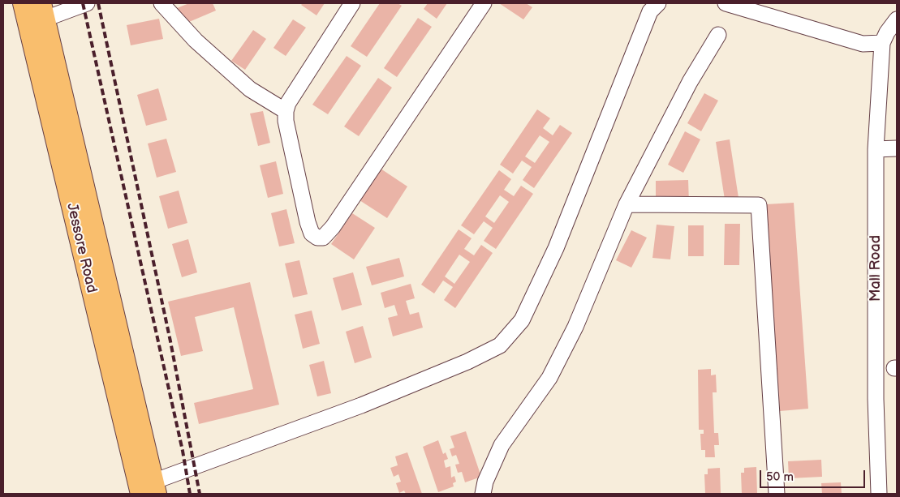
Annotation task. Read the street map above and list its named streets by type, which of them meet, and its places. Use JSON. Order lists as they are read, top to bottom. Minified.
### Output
{"streets":{"main road":["Jessore Road"],"street":["Mall Road"]},"scale_bar":"50 m"}
